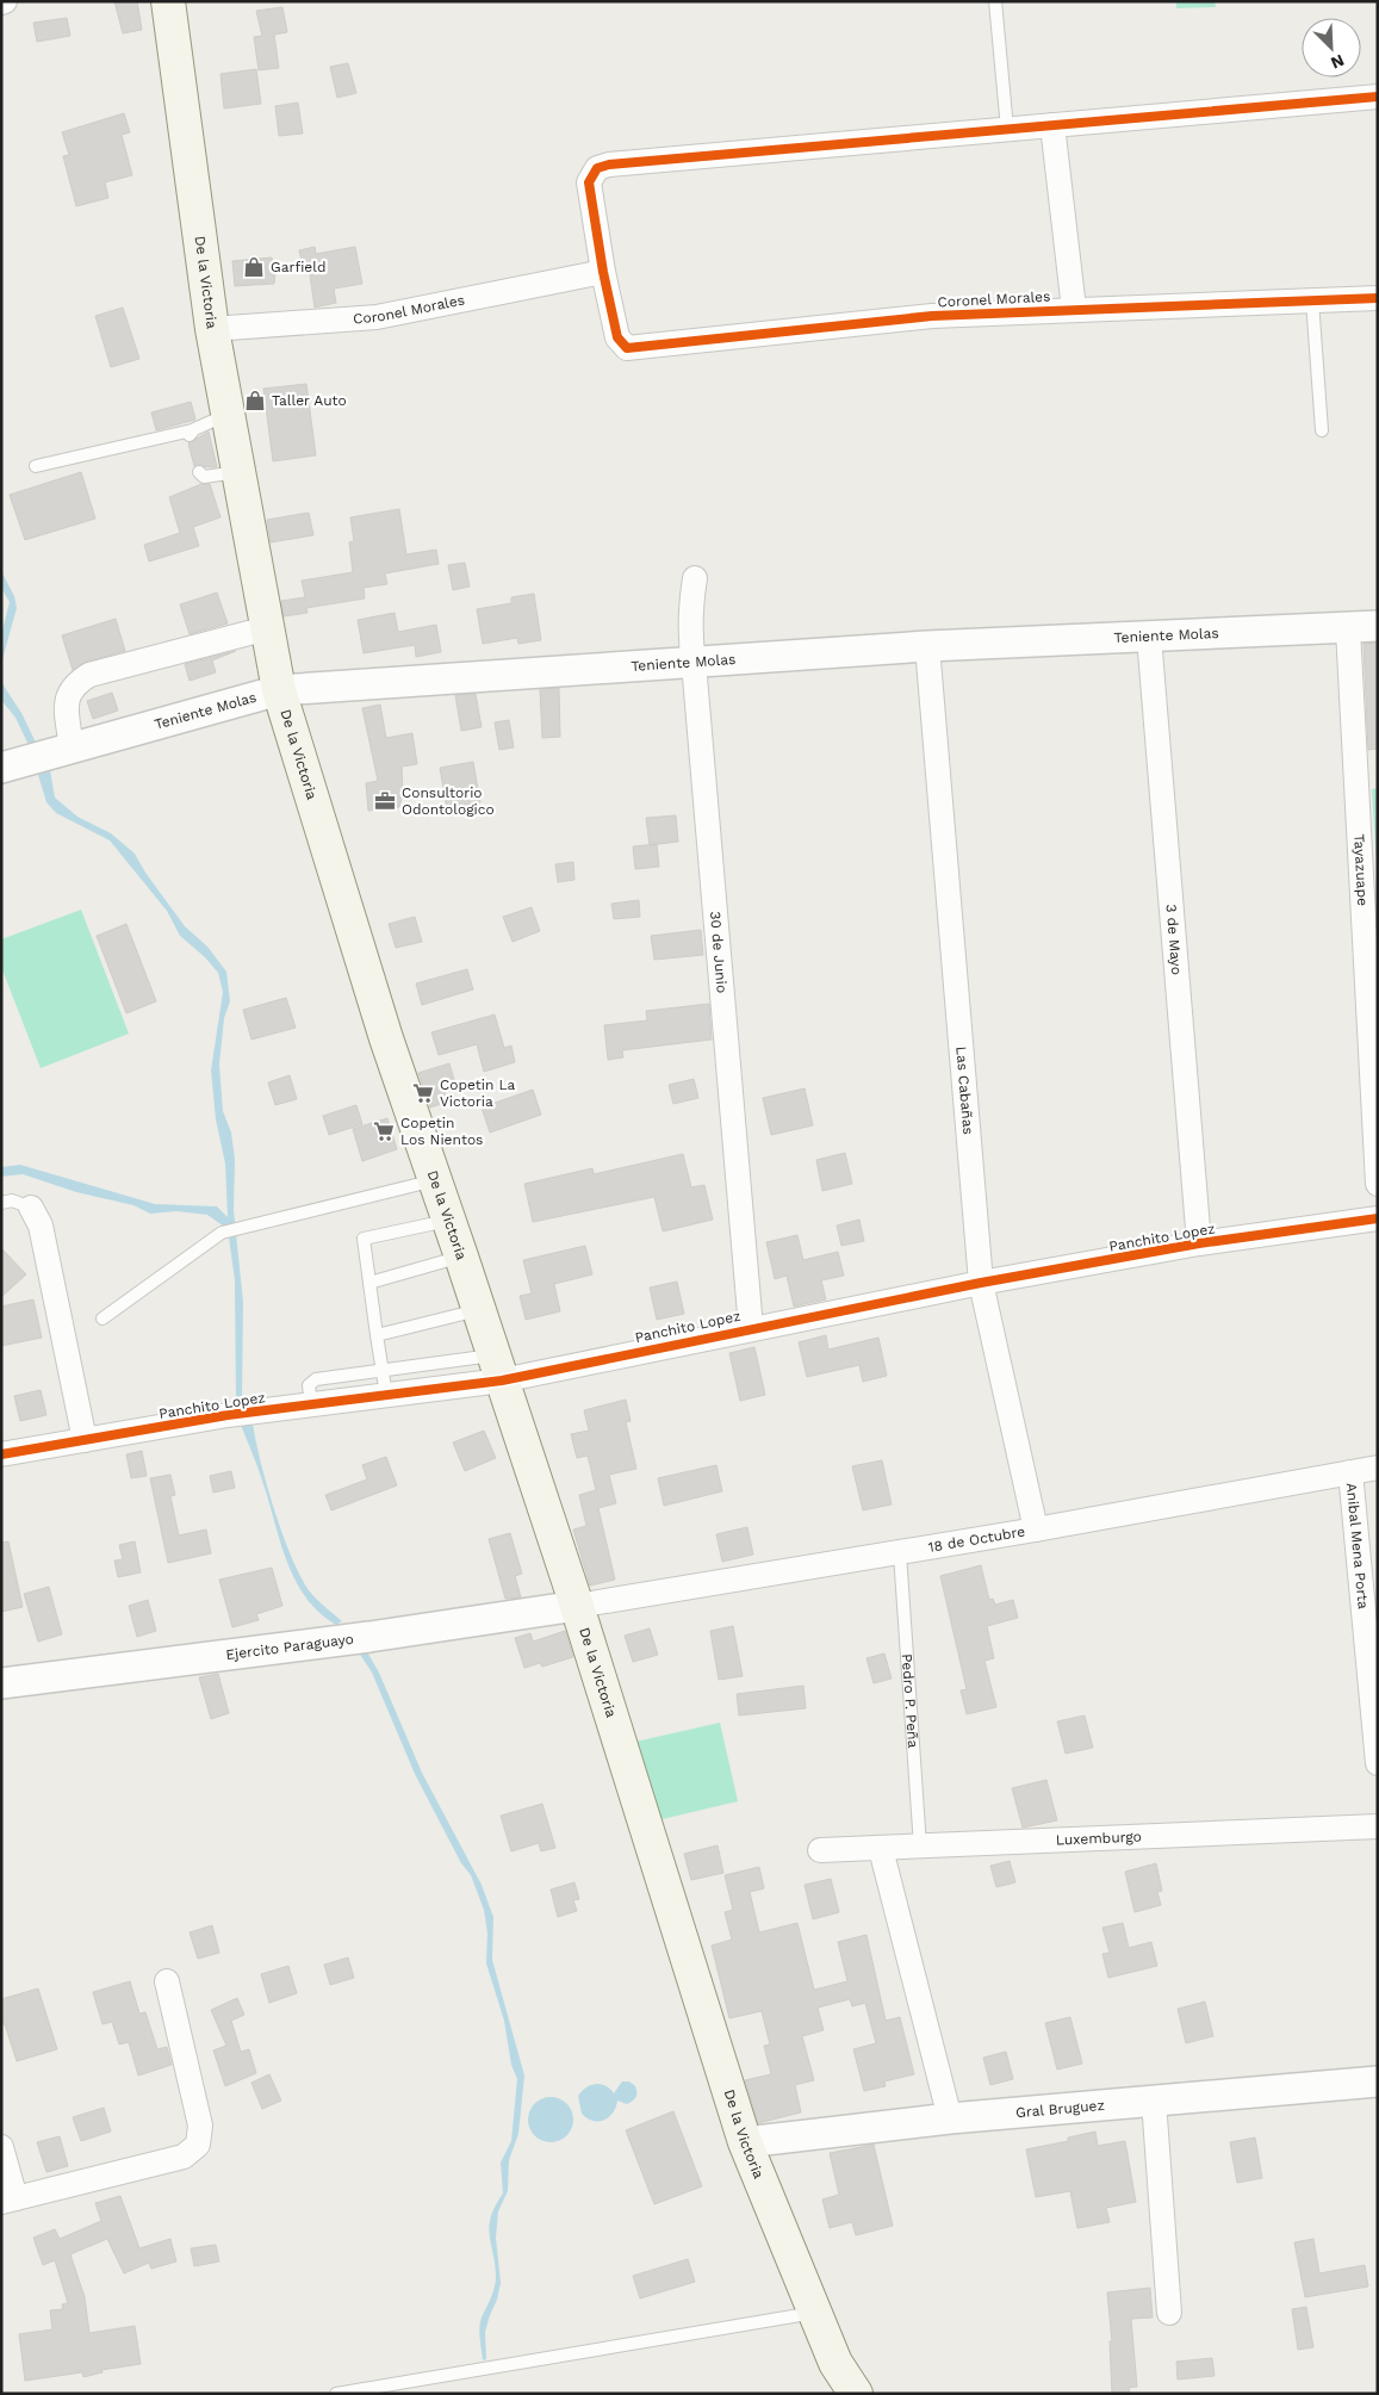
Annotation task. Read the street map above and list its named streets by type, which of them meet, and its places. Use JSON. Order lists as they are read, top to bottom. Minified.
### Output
{"streets":{"main road":["De la Victoria"],"street":["Coronel Morales","Teniente Molas","Tayazuape","3 de Mayo","30 de Junio","Las Cabañas","Panchito Lopez","18 de Octubre","Anibal Mena Porta","Ejercito Paraguayo","Luxemburgo","Gral Bruguez"],"lane":["Pedro P. Peña"]},"crossings":[["De la Victoria","Coronel Morales"],["De la Victoria","Teniente Molas"],["De la Victoria","Panchito Lopez"],["De la Victoria","18 de Octubre"],["De la Victoria","Ejercito Paraguayo"],["De la Victoria","Gral Bruguez"],["Teniente Molas","Tayazuape"],["Teniente Molas","3 de Mayo"],["Teniente Molas","30 de Junio"],["Teniente Molas","Las Cabañas"],["3 de Mayo","Panchito Lopez"],["30 de Junio","Panchito Lopez"],["Las Cabañas","Panchito Lopez"],["Las Cabañas","18 de Octubre"],["18 de Octubre","Anibal Mena Porta"],["18 de Octubre","Ejercito Paraguayo"],["18 de Octubre","Pedro P. Peña"],["Pedro P. Peña","Luxemburgo"]],"places":{"shop":["Garfield","Taller Auto"],"office":["Consultorio Odontologico"],"supermarket":["Copetin La Victoria","Copetin Los Nientos"]},"north":"bottom right"}
